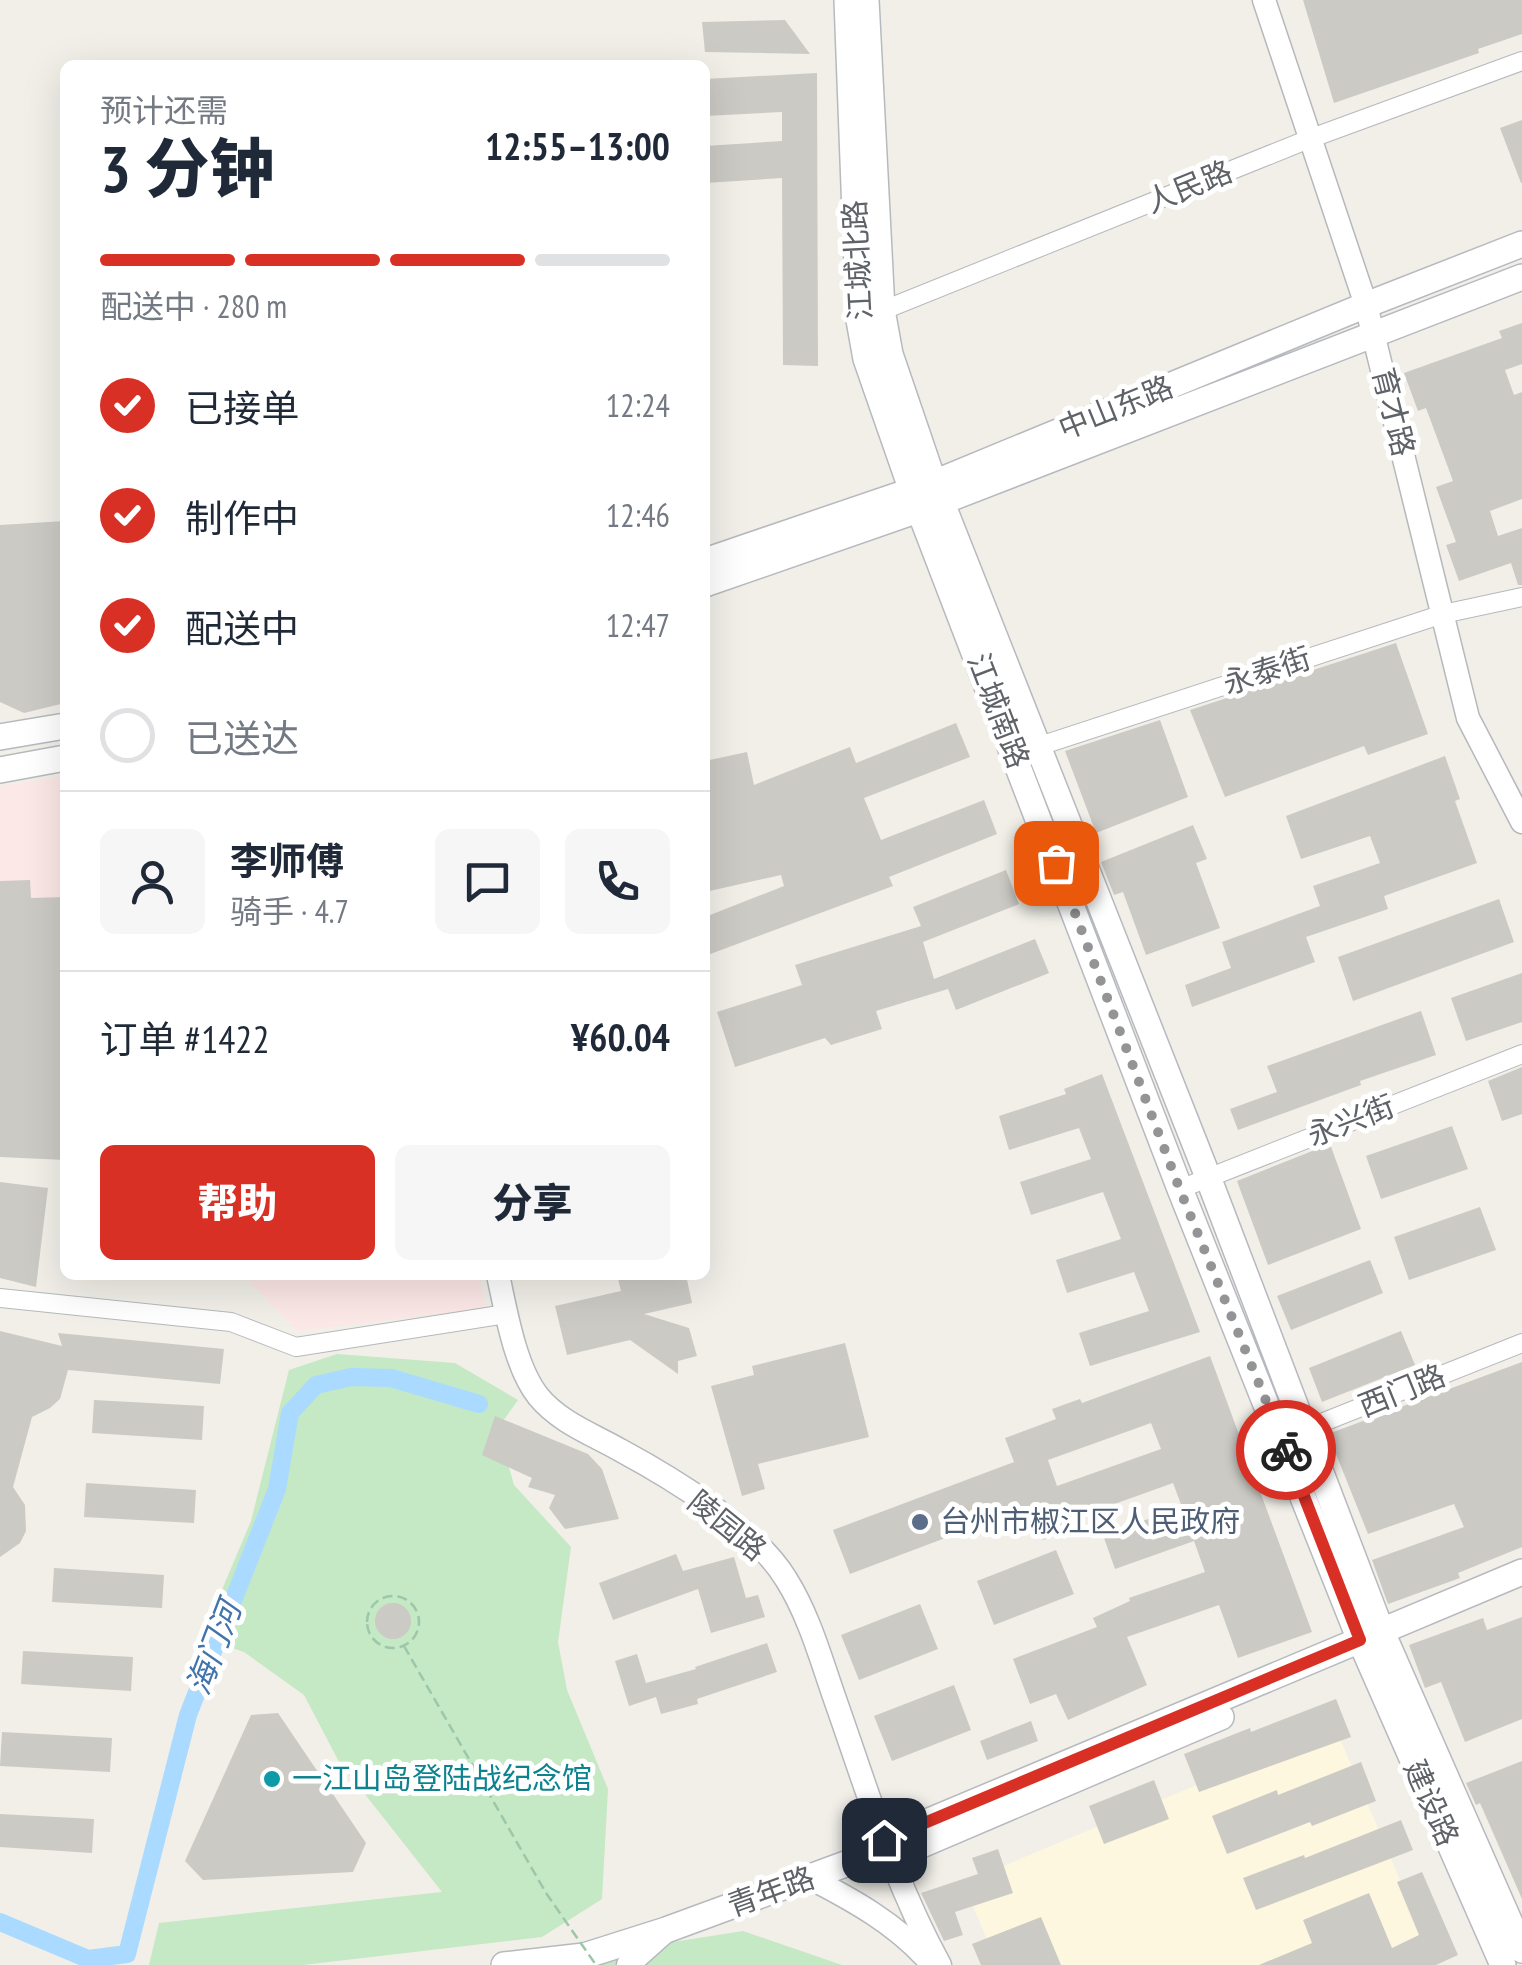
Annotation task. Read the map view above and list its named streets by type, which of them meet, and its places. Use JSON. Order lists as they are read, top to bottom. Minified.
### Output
{"streets":{"main road":["江城北路","中山东路","江城南路","建设路","青年路"],"street":["人民路","育才路","永泰街","永兴街","西门路","陵园路"]},"crossings":[["人民路","江城北路"],["人民路","育才路"],["江城北路","中山东路"],["江城北路","江城南路"],["中山东路","育才路"],["中山东路","江城南路"],["育才路","永泰街"],["永泰街","江城南路"],["江城南路","永兴街"],["江城南路","西门路"],["江城南路","建设路"],["江城南路","青年路"],["陵园路","青年路"],["建设路","青年路"]],"water":["海门河"],"places":["台州市椒江区人民政府","一江山岛登陆战纪念馆"],"page":{"heading":["3 分钟","预计还需","12:55–13:00"],"panel":["李师傅","骑手 · 4.7","订单 #1422","¥60.04"],"bar":"配送中 · 280 m","list":[["已接单","12:24"],["制作中","12:46"],["配送中","12:47"],"已送达"],"buttons":["帮助","分享"]}}
